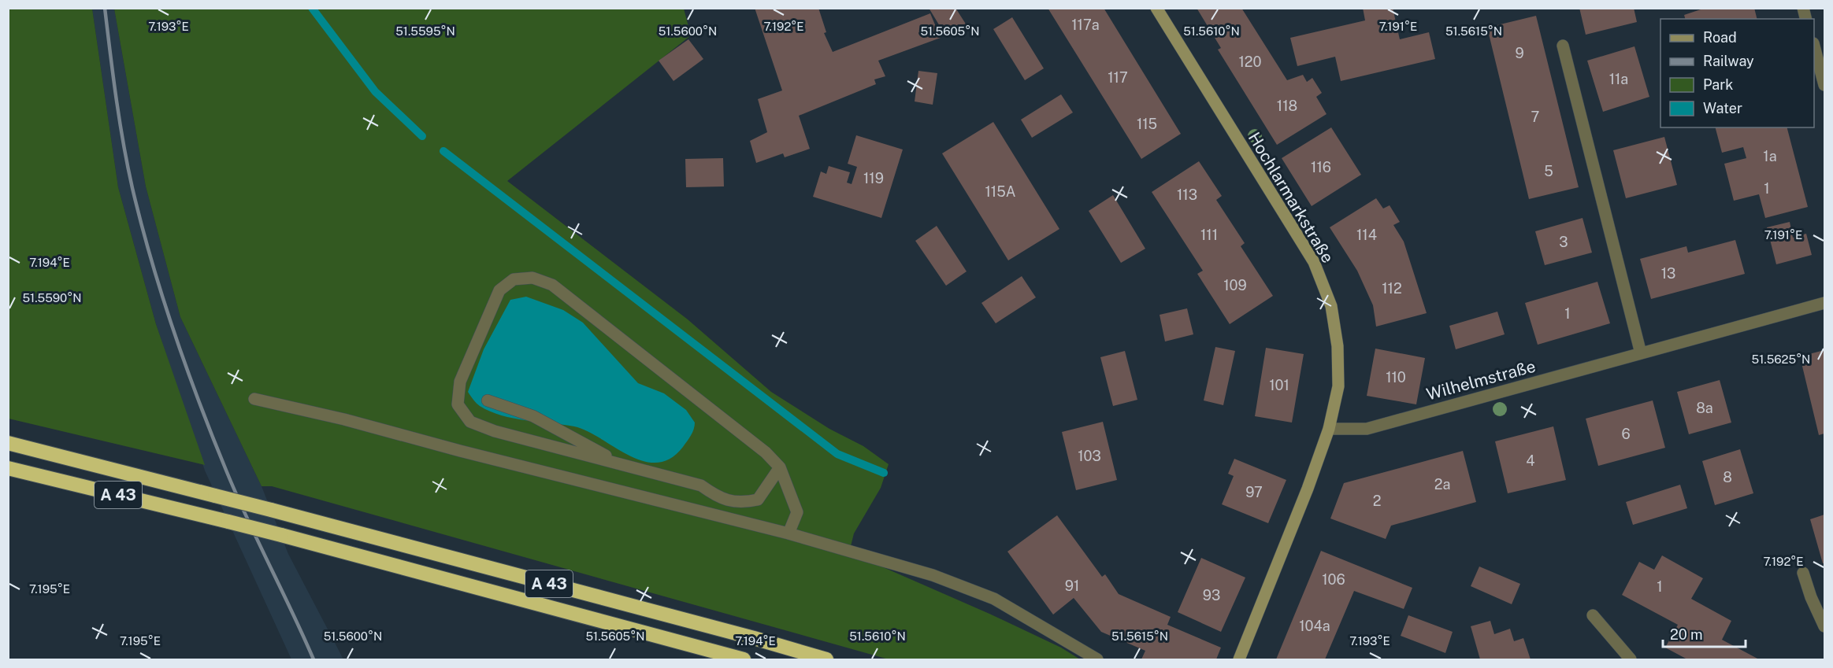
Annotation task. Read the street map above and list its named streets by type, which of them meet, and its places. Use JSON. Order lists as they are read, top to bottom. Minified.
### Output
{"streets":{"highway":["A 43"],"street":["Hochlarmarkstraße","Wilhelmstraße"]},"crossings":[["Hochlarmarkstraße","Wilhelmstraße"]],"house_numbers":["117a","9","120","117","11a","118","7","115","1a","116","5","119","1","115A","113","111","114","3","13","109","112","1","110","101","8a","6","103","4","8","2a","97","2","106","91","1","93","104a"],"legend":["Road","Railway","Park","Water"],"scale_bar":"20 m","coordinates":["7.193°E","7.192°E","7.191°E","51.5595°N","51.5600°N","51.5605°N","51.5610°N","51.5615°N","7.194°E","51.5590°N","51.5625°N","7.195°E"]}
